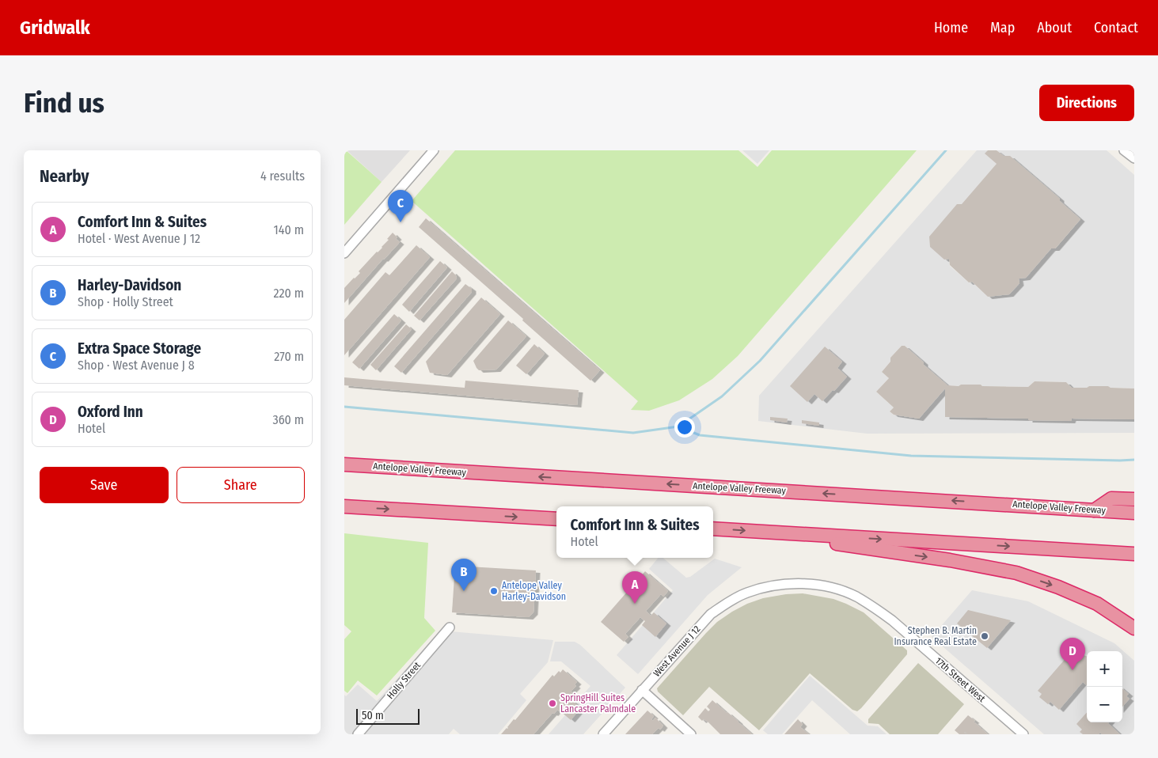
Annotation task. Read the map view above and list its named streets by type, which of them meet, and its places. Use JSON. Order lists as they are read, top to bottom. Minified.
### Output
{"streets":{"highway":["Antelope Valley Freeway"],"street":["West Avenue J 12","17th Street West","Holly Street"]},"crossings":[["West Avenue J 12","17th Street West"]],"places":["Antelope Valley Harley-Davidson","Stephen B. Martin Insurance Real Estate","SpringHill Suites Lancaster Palmdale"],"scale_bar":"50 m","page":{"header":"Gridwalk","nav":["Home","Map","About","Contact"],"buttons":["Directions",["Save","Share"]],"title":"Find us","heading":["Nearby","4 results"],"pins":["C","B","A","D"],"list":[{"mark":"A","name":"Comfort Inn & Suites","note":"Hotel · West Avenue J 12","value":"140 m"},{"mark":"B","name":"Harley-Davidson","note":"Shop · Holly Street","value":"220 m"},{"mark":"C","name":"Extra Space Storage","note":"Shop · West Avenue J 8","value":"270 m"},{"mark":"D","name":"Oxford Inn","note":"Hotel","value":"360 m"}],"popup":["Comfort Inn & Suites","Hotel"],"map_buttons":["+","−"],"scale":"50 m"}}
